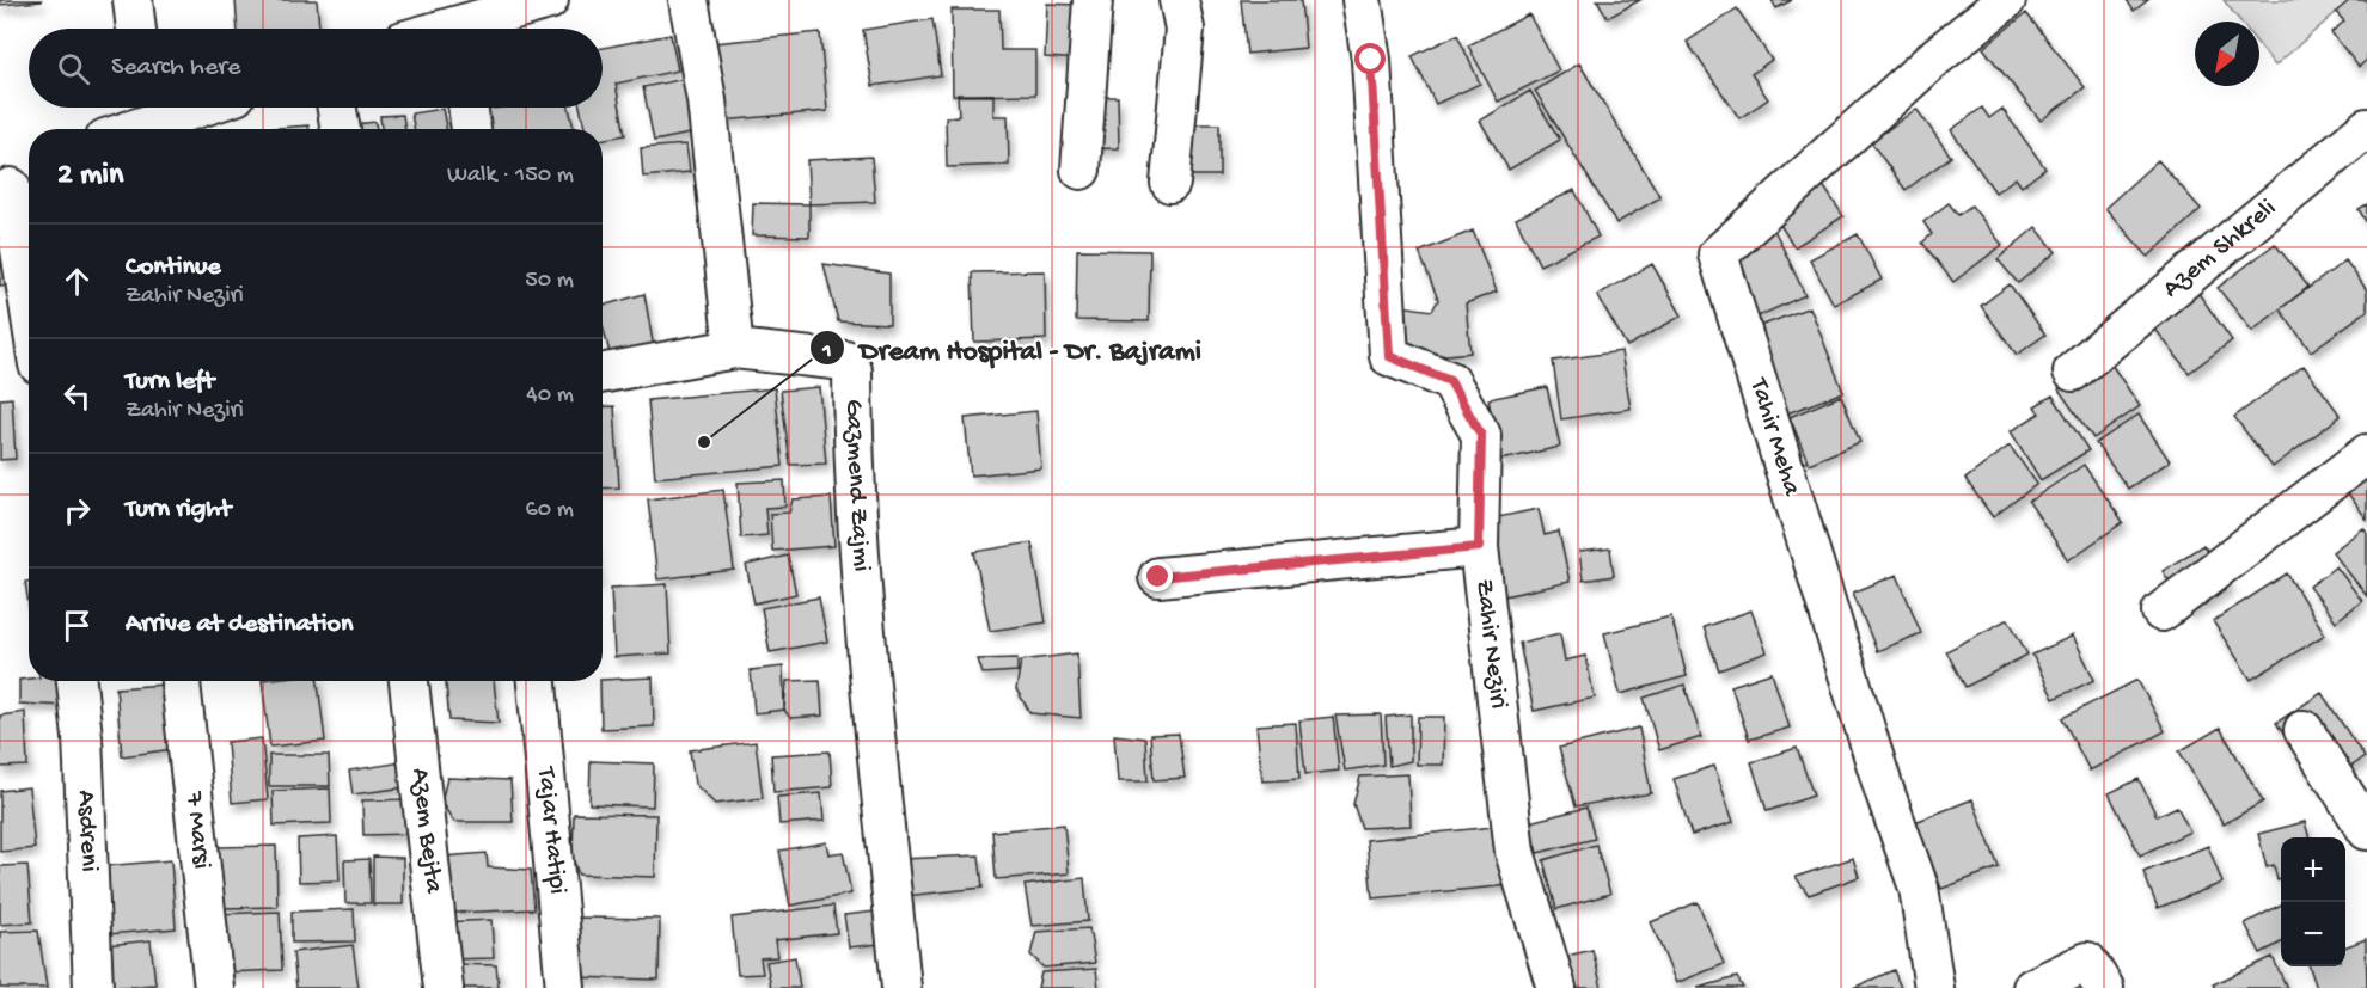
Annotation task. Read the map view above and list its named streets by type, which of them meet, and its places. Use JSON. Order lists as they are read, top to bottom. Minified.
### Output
{"streets":{"street":["Azem Shkreli","Tahir Meha","Gazmend Zajmi","Zahir Neziri","Asdreni","7 Marsi","Azem Bejta","Tajar Hatipi"]},"places":["Dream Hospital - Dr. Bajrami"],"north":"bottom left","page":{"search":"Search here","heading":["2 min","Walk · 150 m"],"list":[["Continue","Zahir Neziri","50 m"],["Turn left","Zahir Neziri","40 m"],["Turn right","60 m"],"Arrive at destination"],"map_buttons":["+","−"]}}
